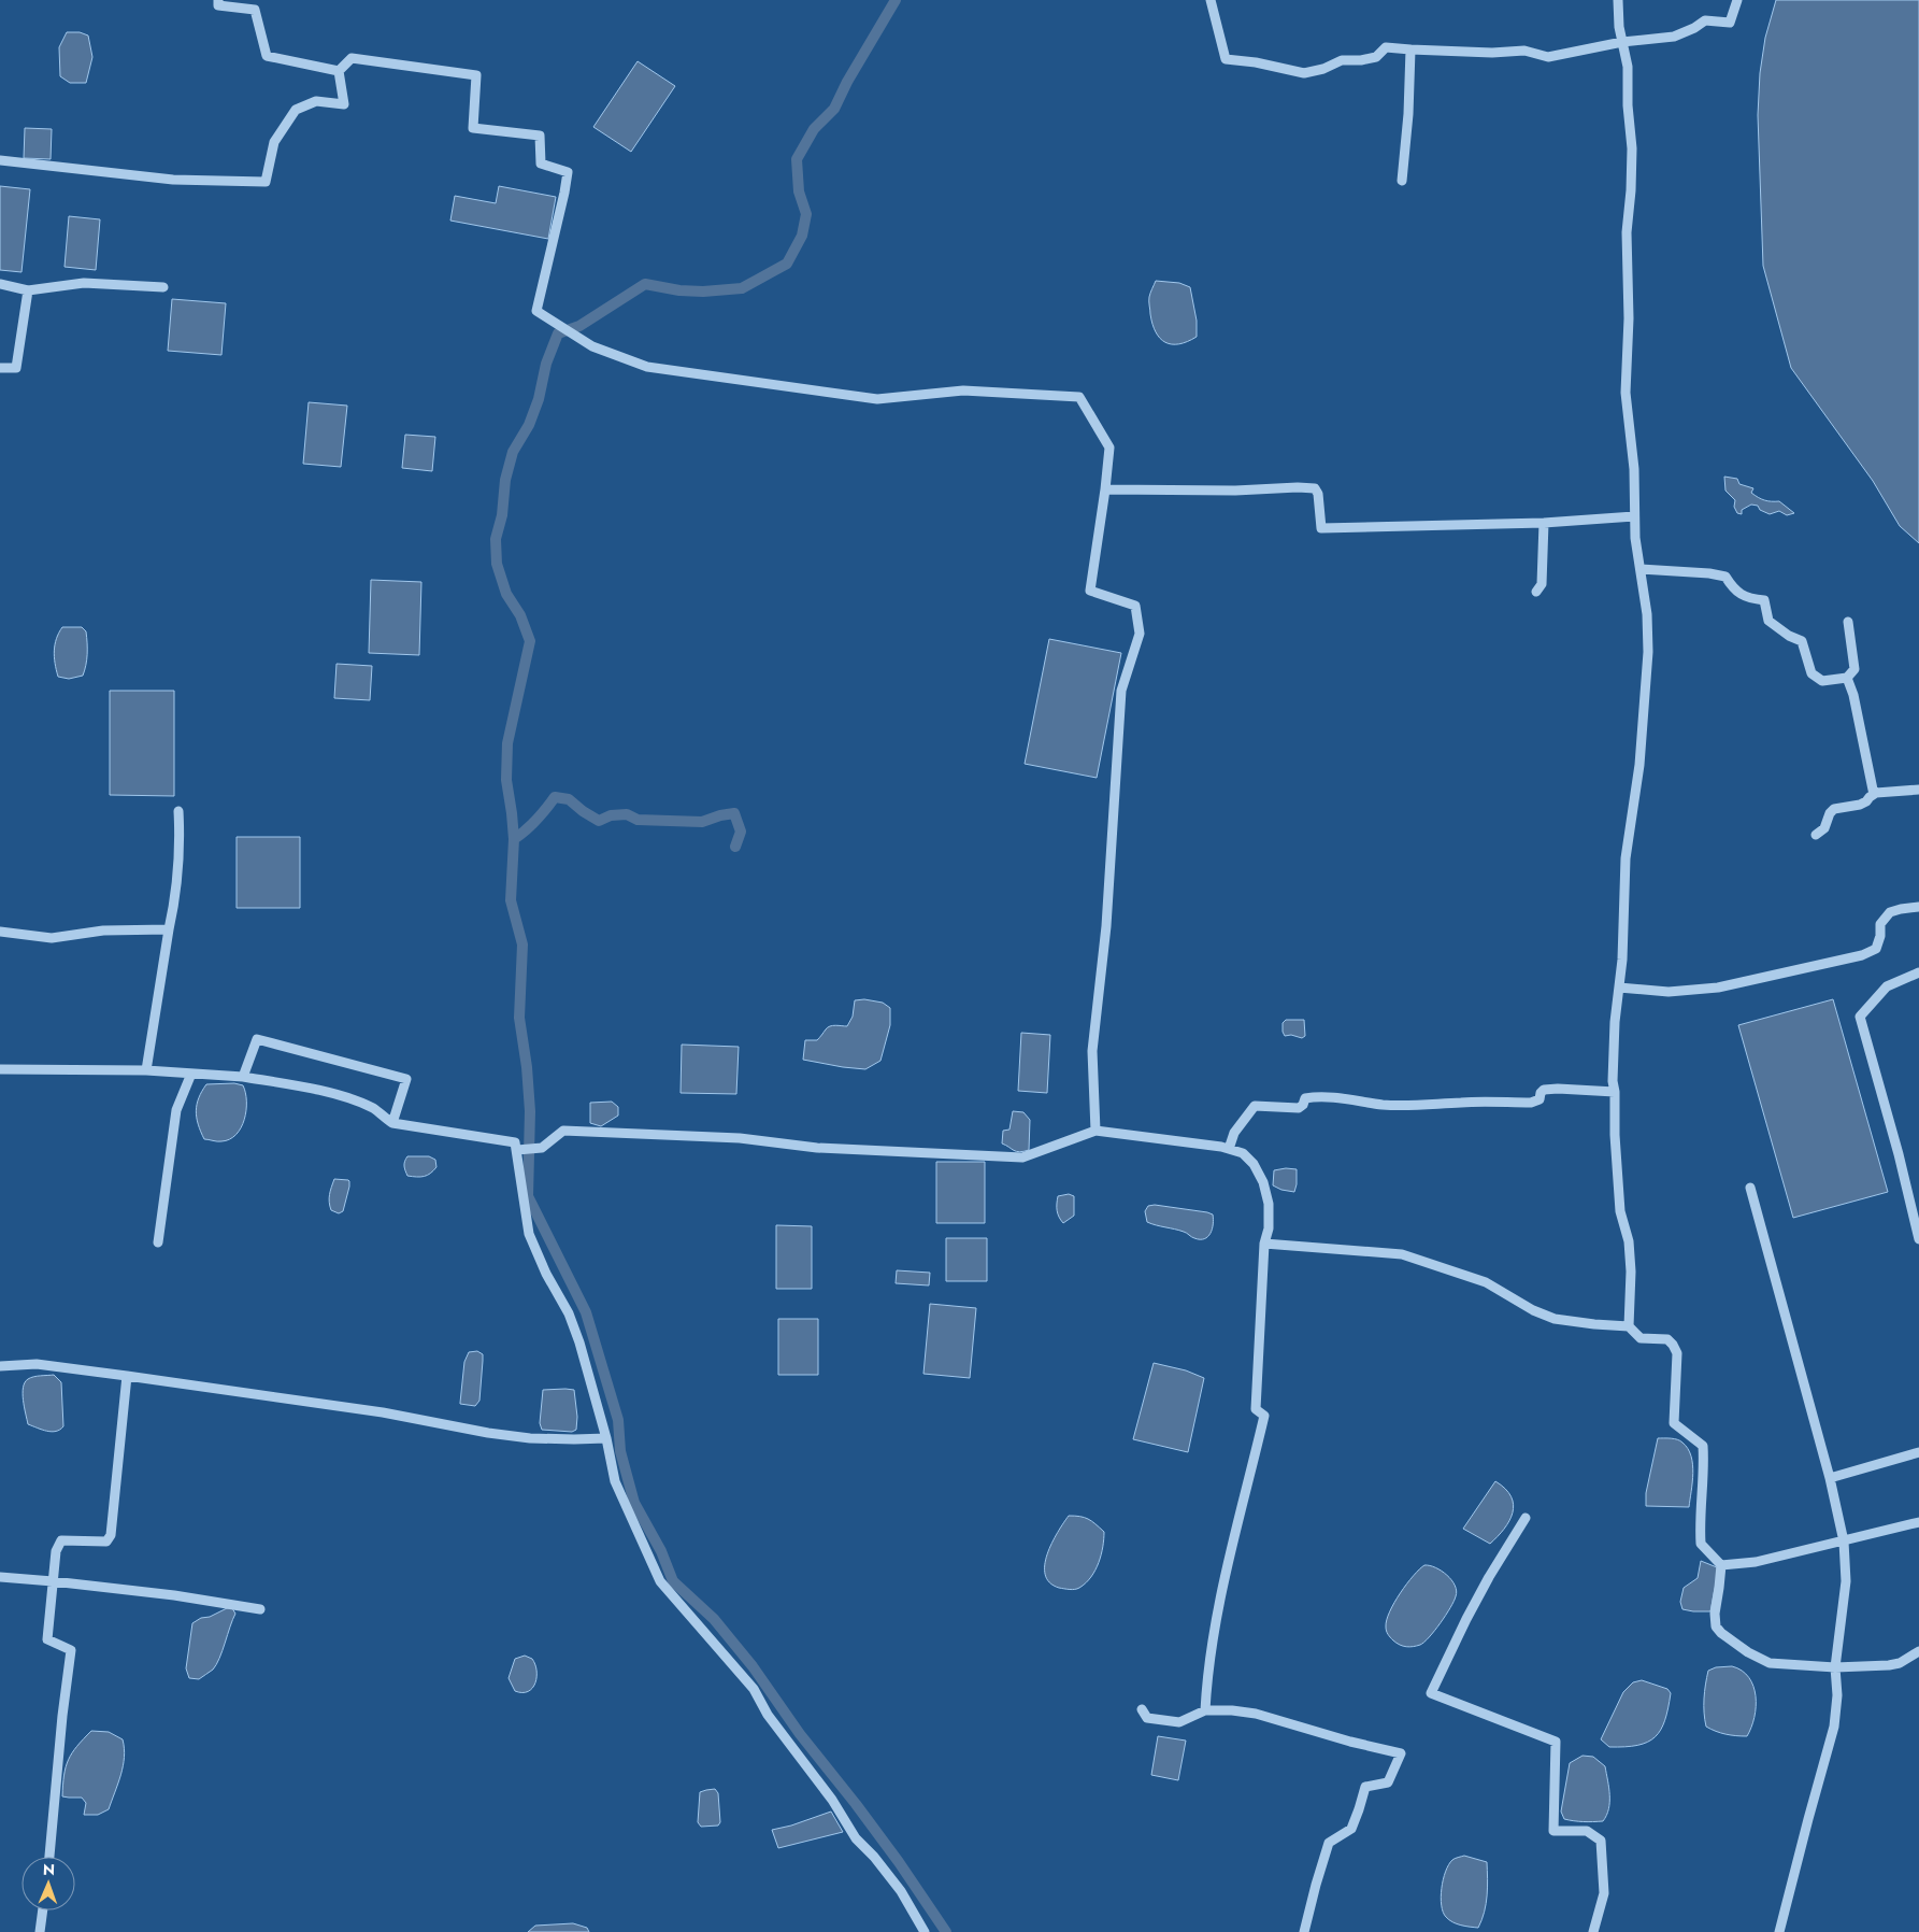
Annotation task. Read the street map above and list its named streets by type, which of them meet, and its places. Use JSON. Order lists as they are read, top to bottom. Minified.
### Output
{"north":"top"}
